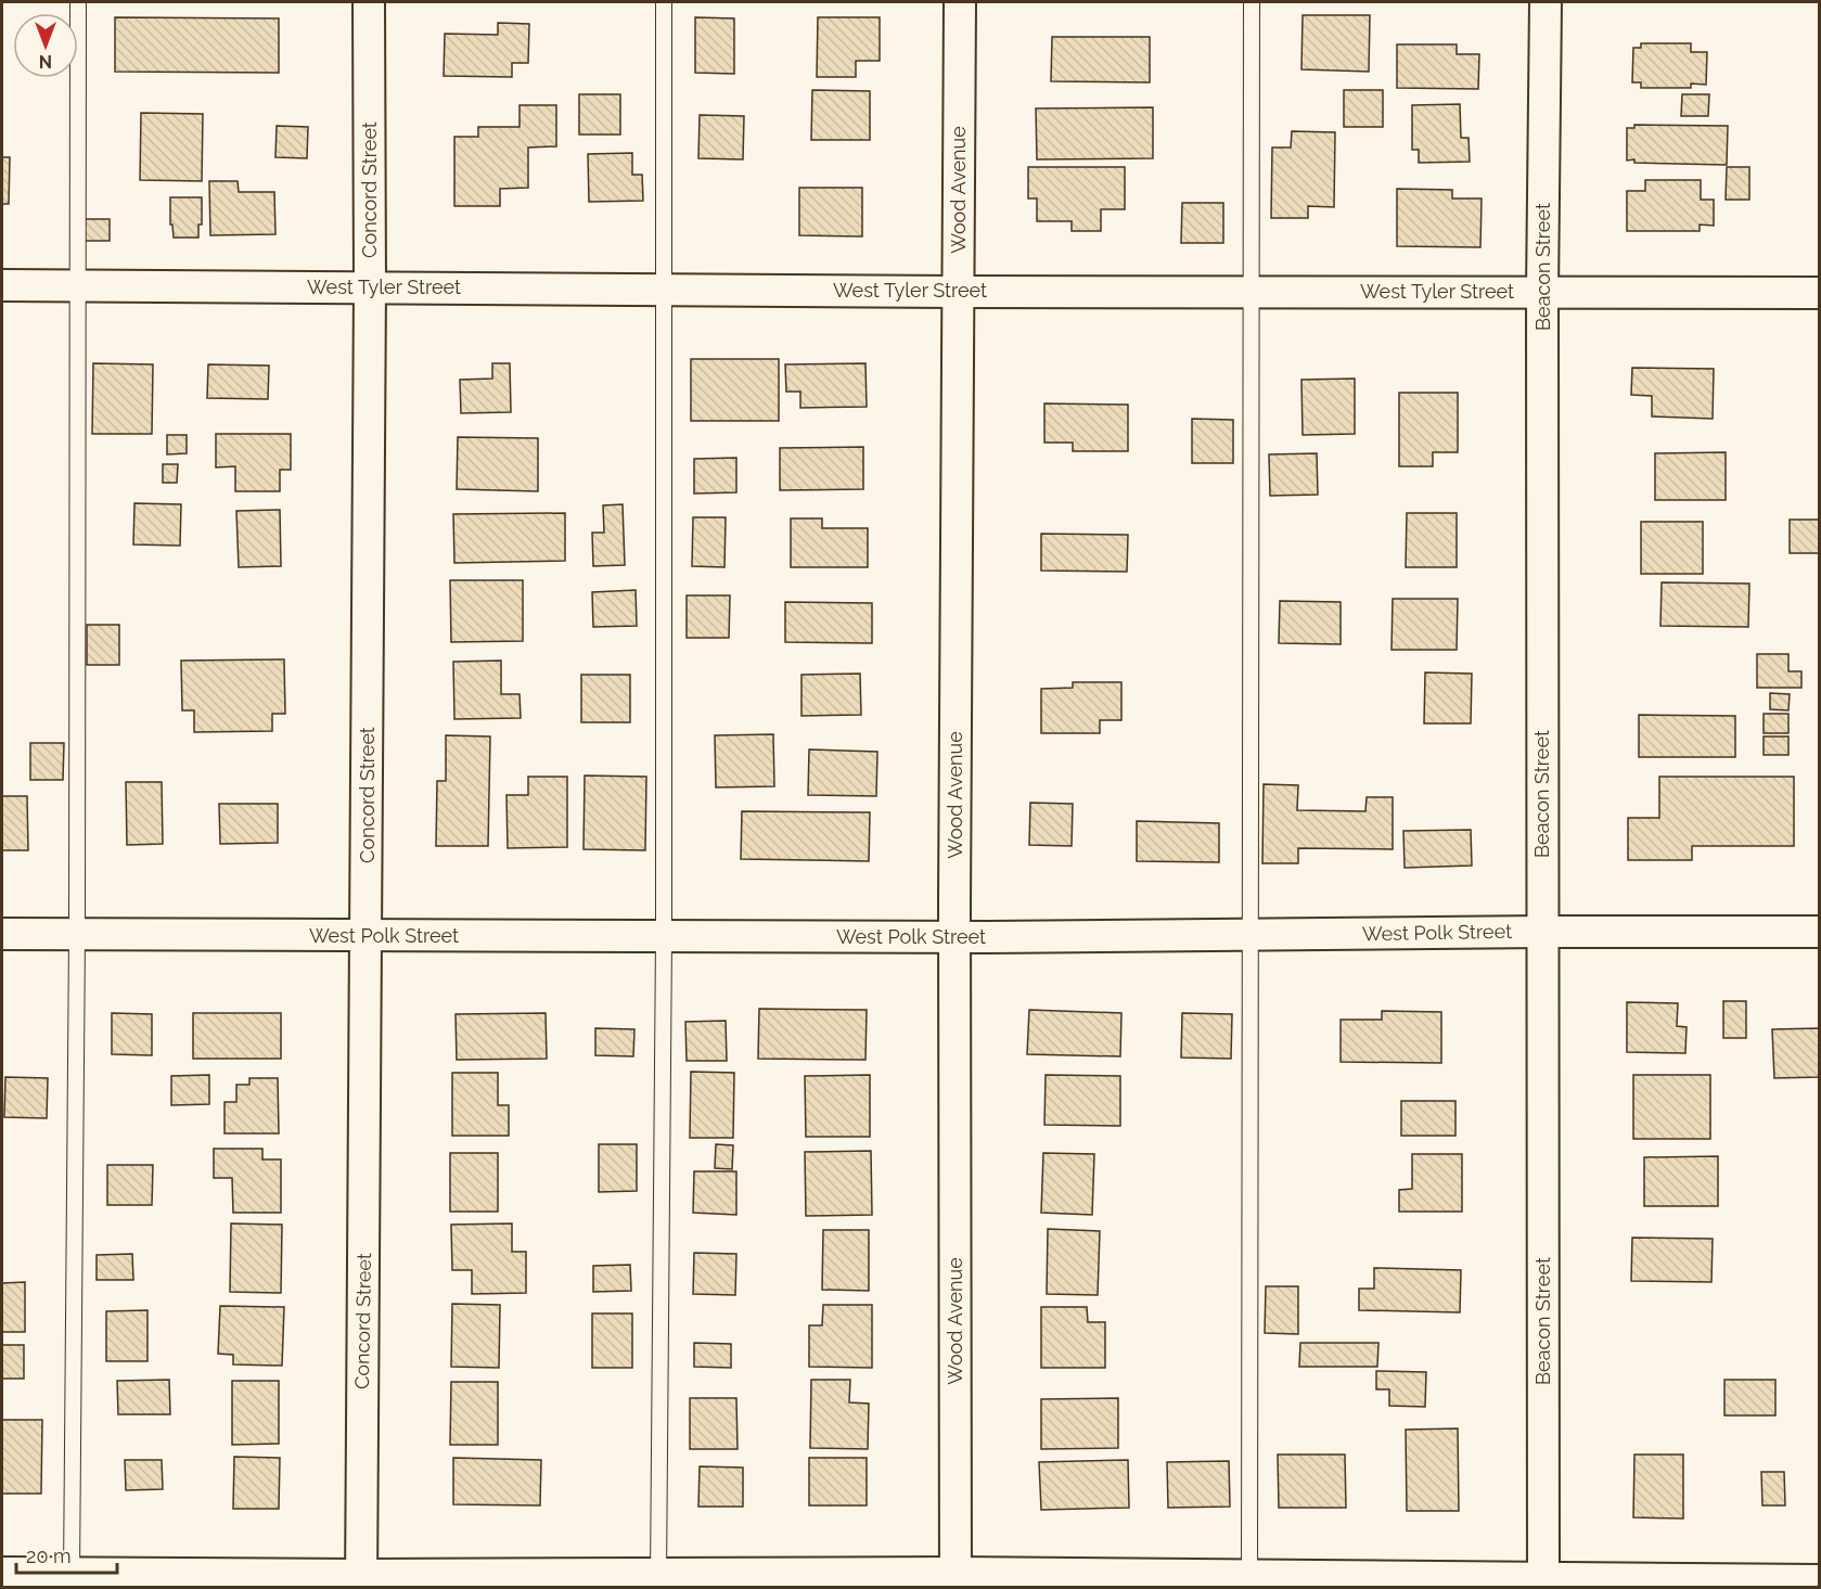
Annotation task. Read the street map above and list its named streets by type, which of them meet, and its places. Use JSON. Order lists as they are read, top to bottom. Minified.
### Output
{"streets":{"street":["Concord Street","Wood Avenue","Beacon Street","West Tyler Street","West Polk Street"]},"crossings":[["Concord Street","West Tyler Street"],["Concord Street","West Polk Street"],["Wood Avenue","West Tyler Street"],["Wood Avenue","West Polk Street"],["Beacon Street","West Tyler Street"],["Beacon Street","West Polk Street"]],"scale_bar":"20 m","north":"bottom"}
